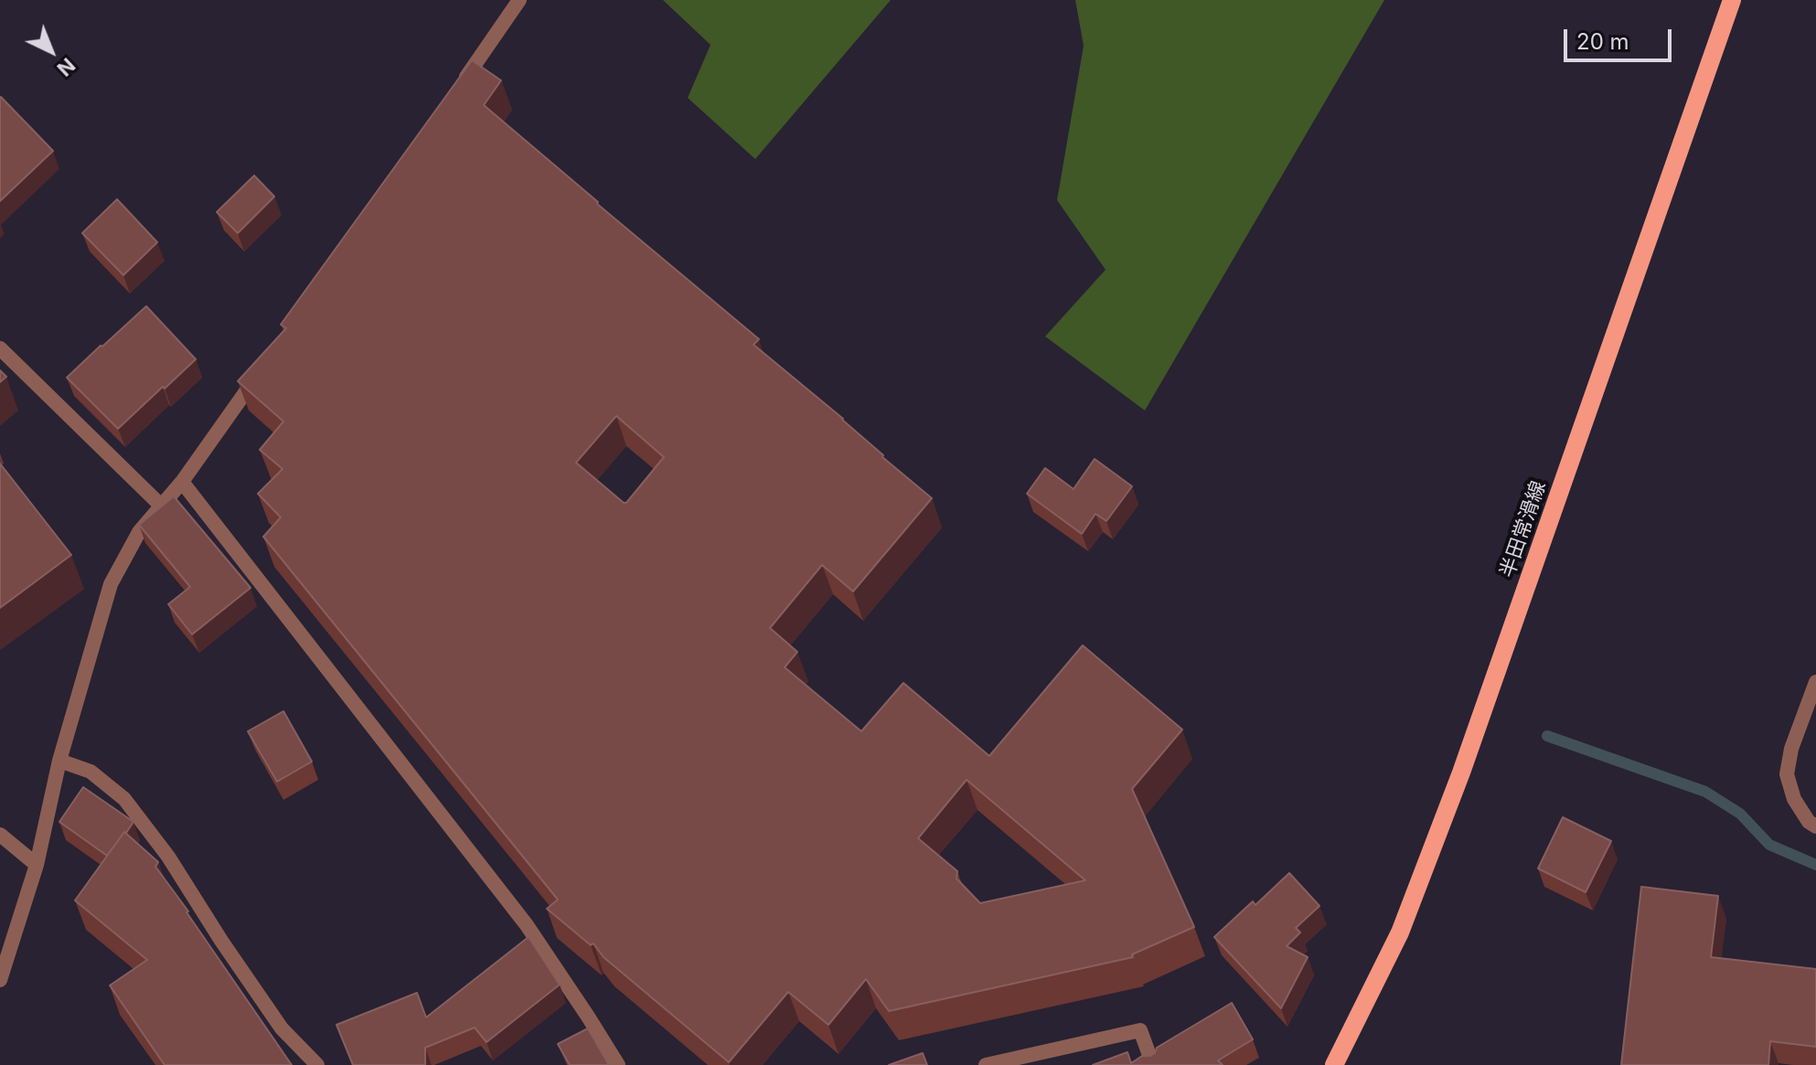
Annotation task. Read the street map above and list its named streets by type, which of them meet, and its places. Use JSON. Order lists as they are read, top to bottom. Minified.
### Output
{"streets":{"main road":["半田常滑線"]},"scale_bar":"20 m","north":"bottom right"}
